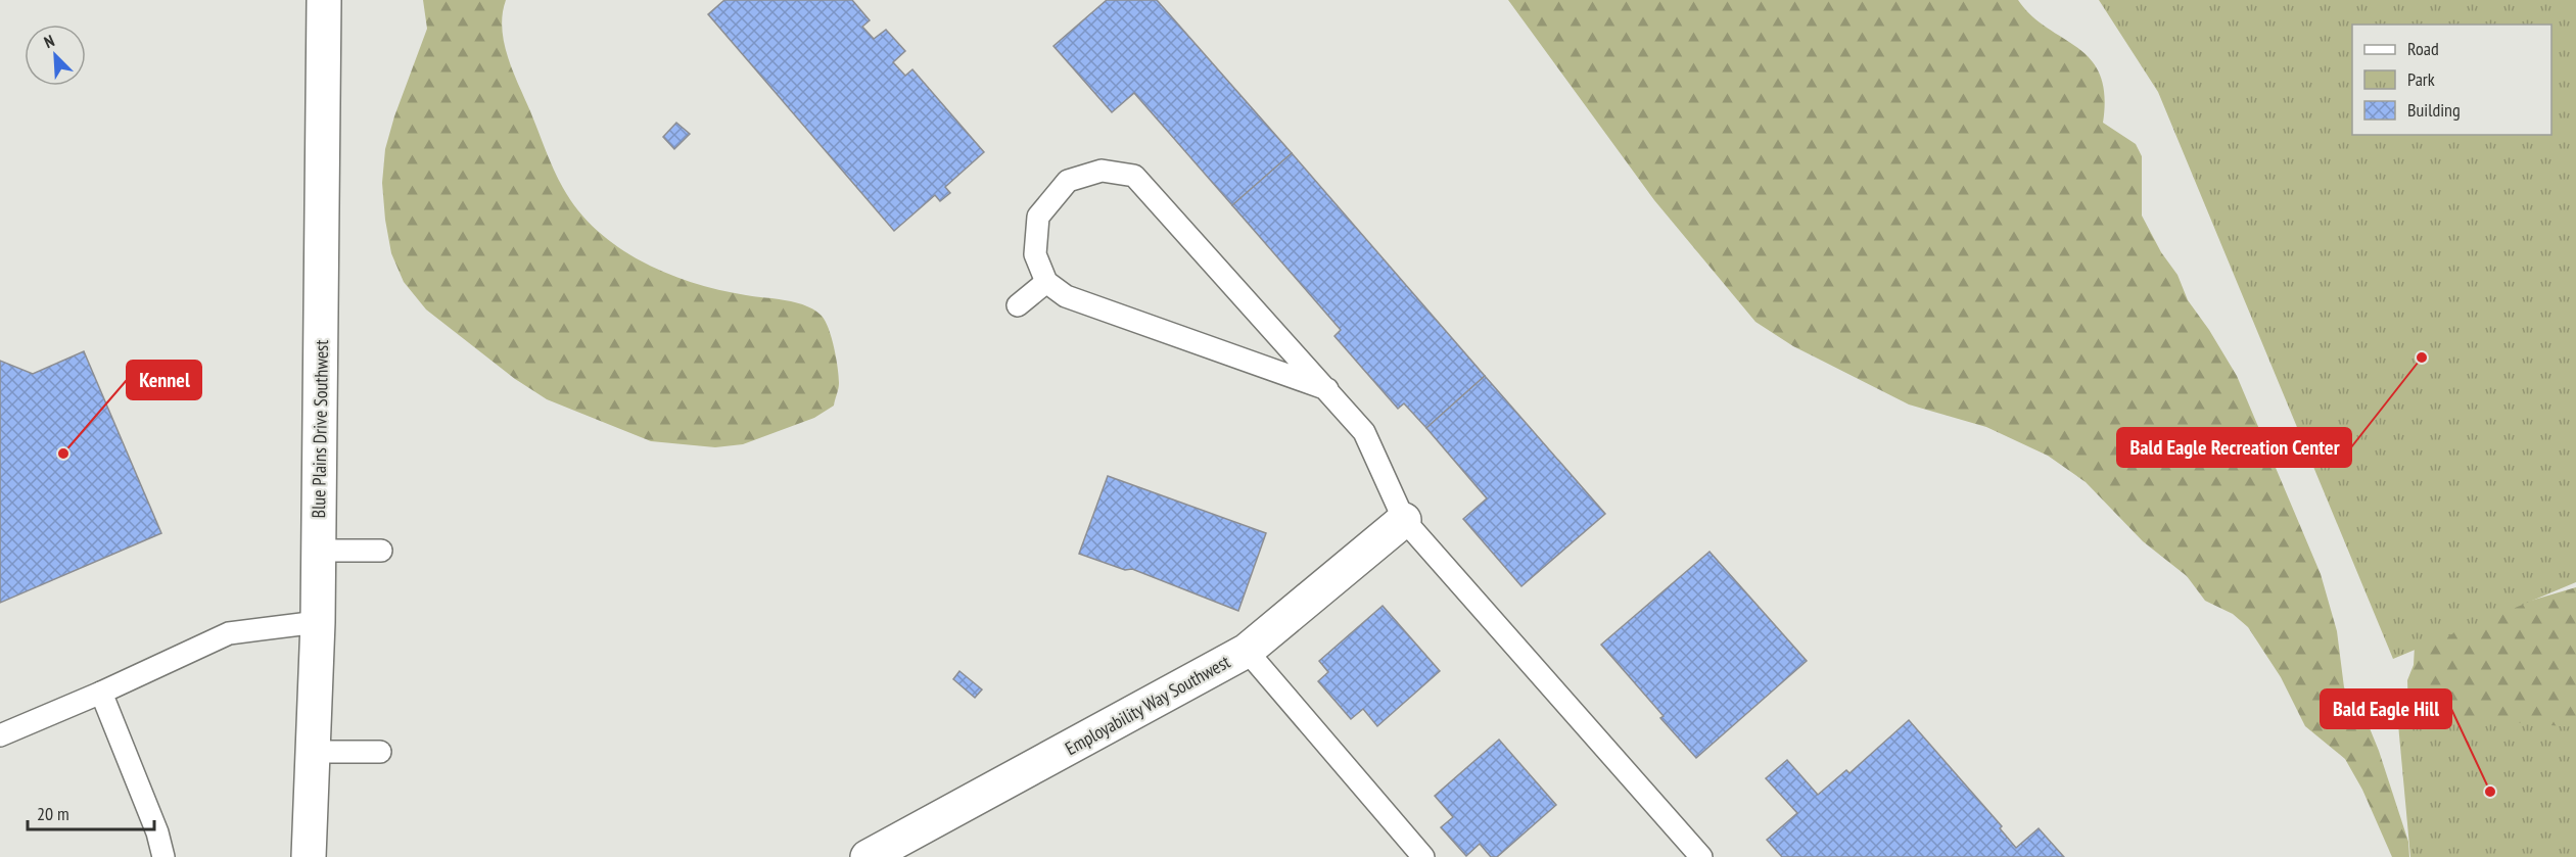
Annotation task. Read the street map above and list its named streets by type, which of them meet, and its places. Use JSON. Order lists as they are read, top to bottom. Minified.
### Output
{"streets":{"street":["Blue Plains Drive Southwest","Employability Way Southwest"]},"places":["Bald Eagle Recreation Center","Kennel","Bald Eagle Hill"],"legend":["Road","Park","Building"],"scale_bar":"20 m","north":"top left"}
